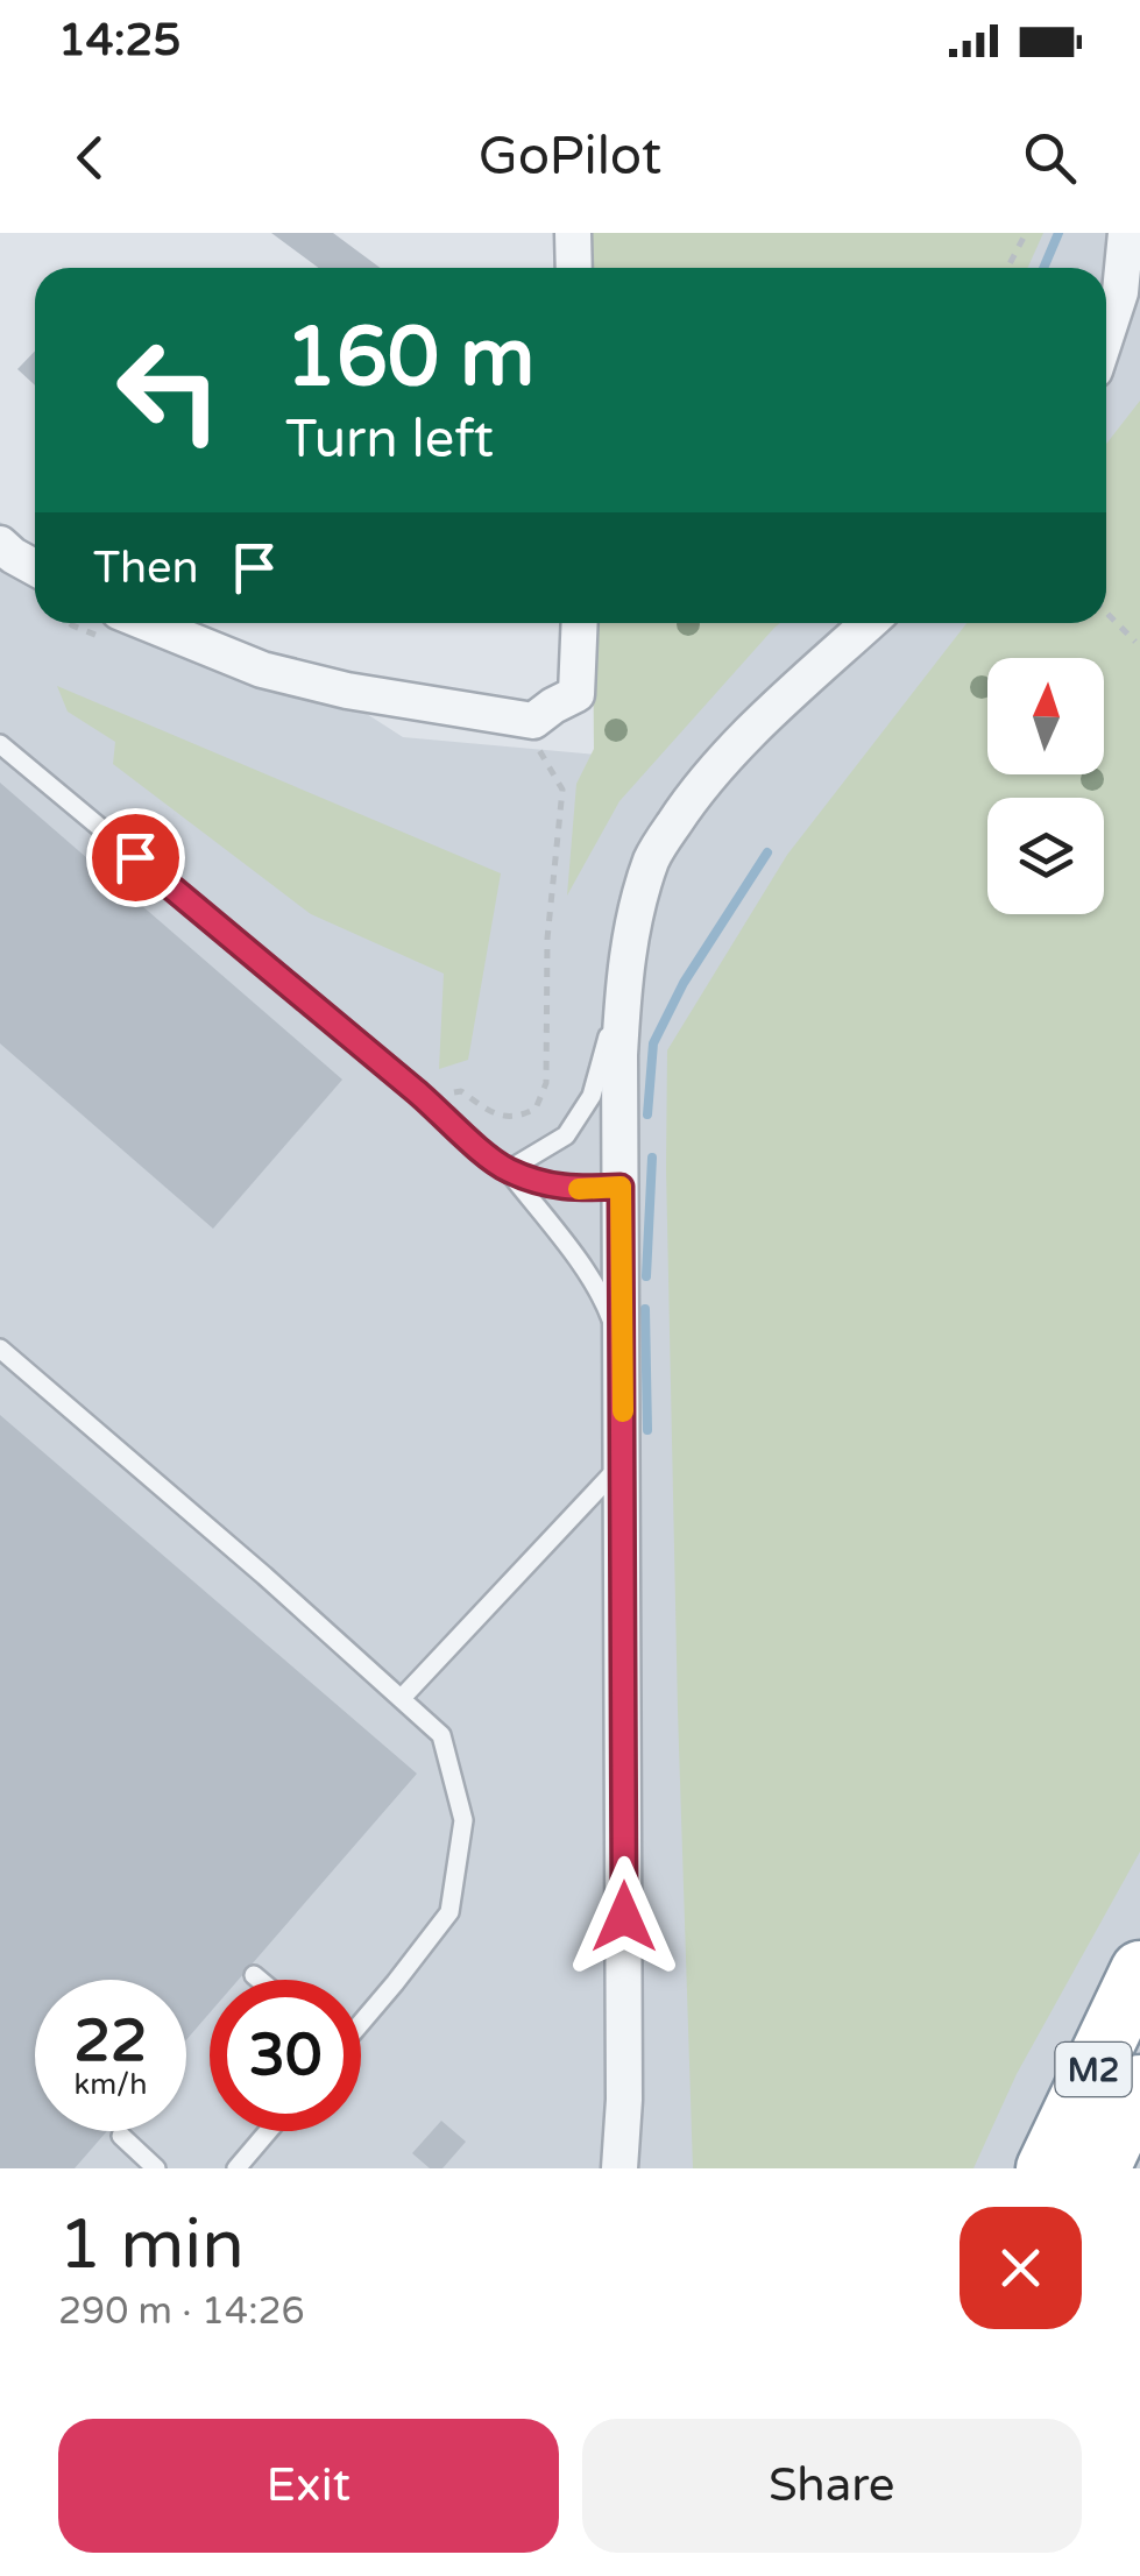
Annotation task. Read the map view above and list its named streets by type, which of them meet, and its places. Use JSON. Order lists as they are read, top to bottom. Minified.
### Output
{"streets":{"highway":["M2"]},"north":"top","page":{"status":"14:25","header":"GoPilot","turn":["160 m","Turn left"],"then":"Then","speed":"22 km/h","limit":"30","heading":["1 min","290 m · 14:26"],"buttons":["Exit","Share"]}}
